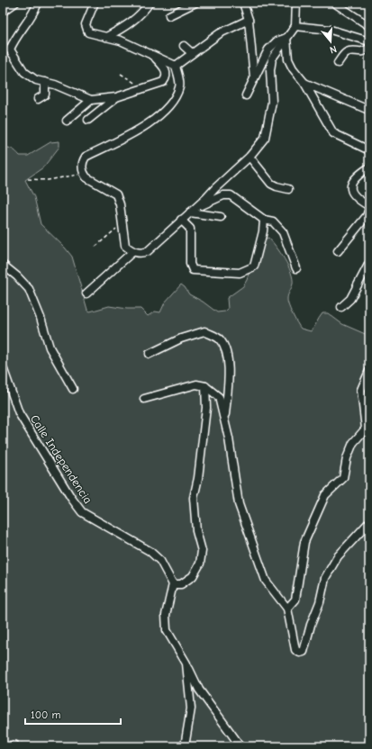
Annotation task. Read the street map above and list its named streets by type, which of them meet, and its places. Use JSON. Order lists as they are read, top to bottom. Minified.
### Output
{"streets":{"street":["Calle Independencia"]},"scale_bar":"100 m","north":"bottom"}
